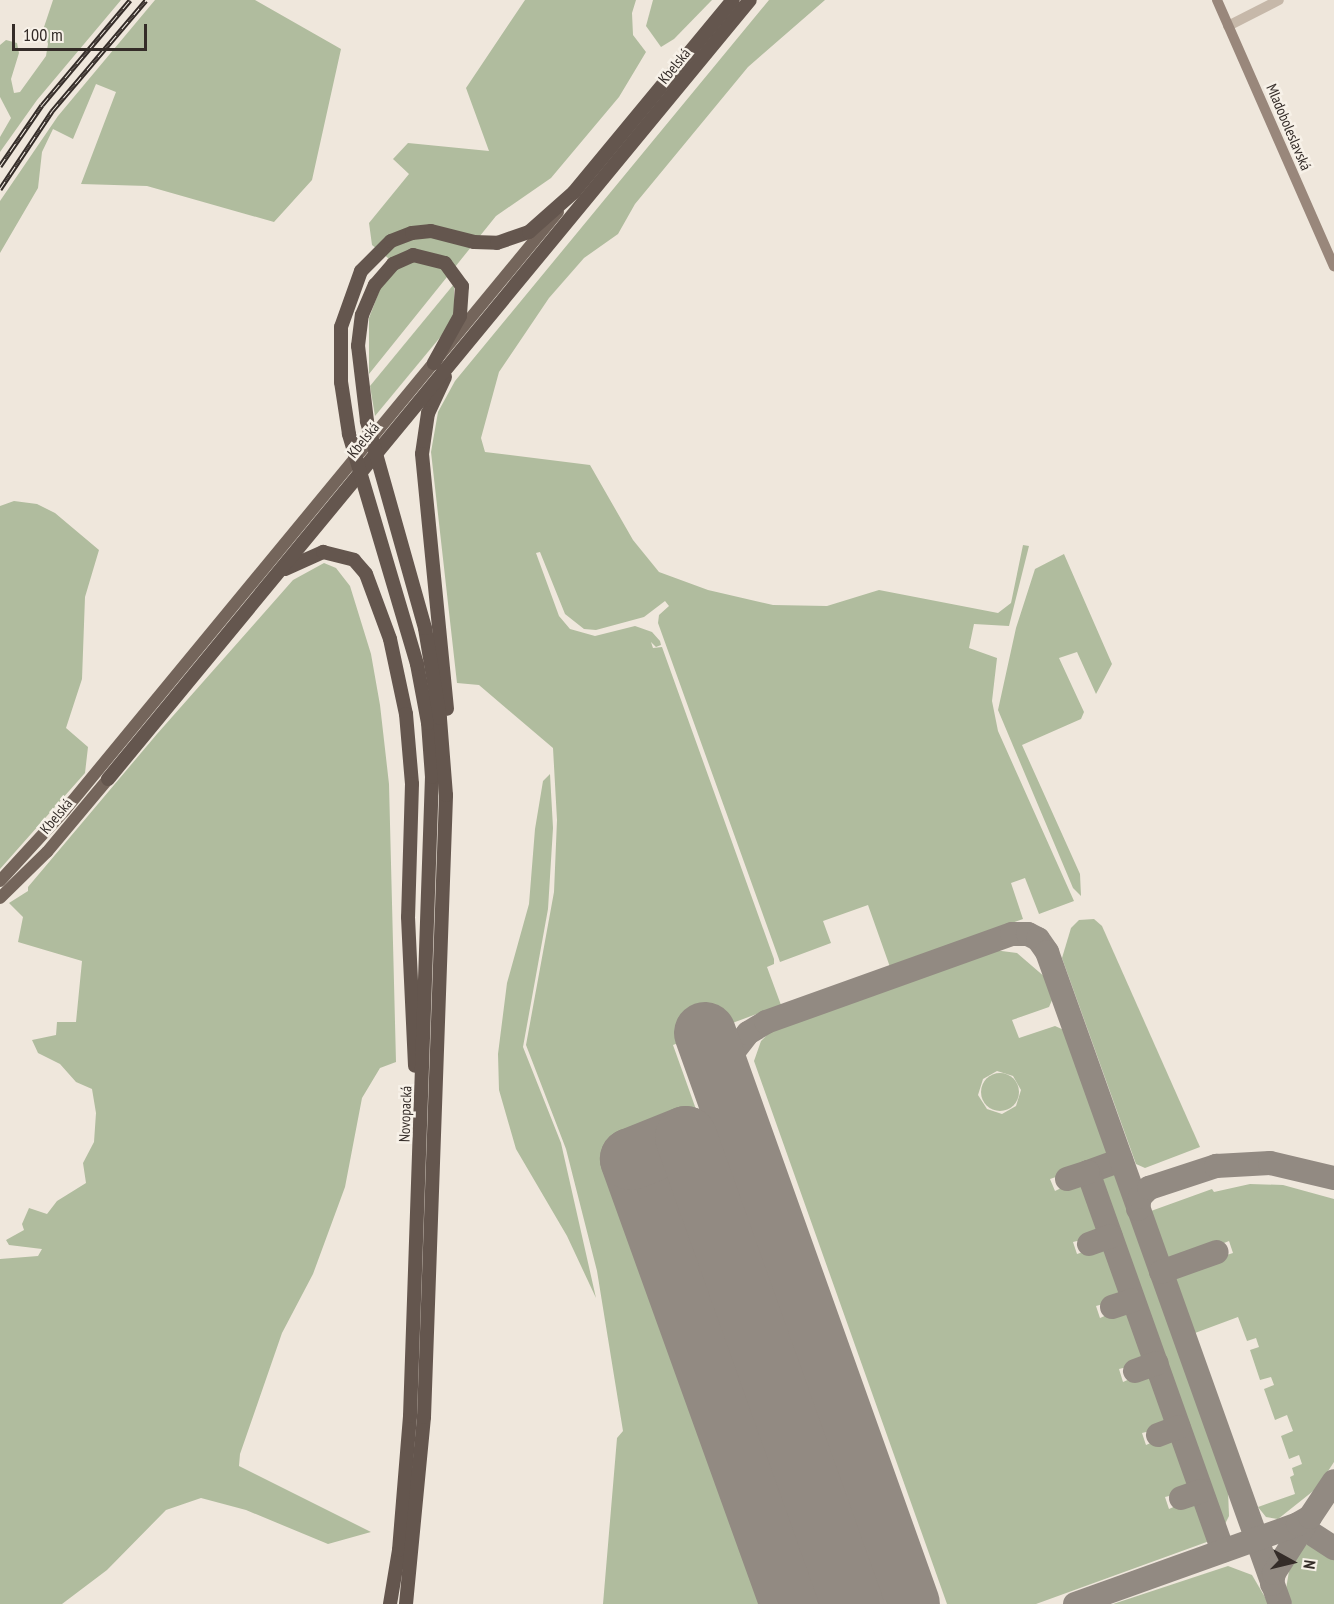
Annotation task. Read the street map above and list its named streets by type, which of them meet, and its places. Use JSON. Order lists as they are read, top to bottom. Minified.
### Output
{"streets":{"highway":["Kbelská","Novopacká"],"main road":["Mladoboleslavská"]},"crossings":[["Kbelská","Novopacká"]],"scale_bar":"100 m","north":"right"}
